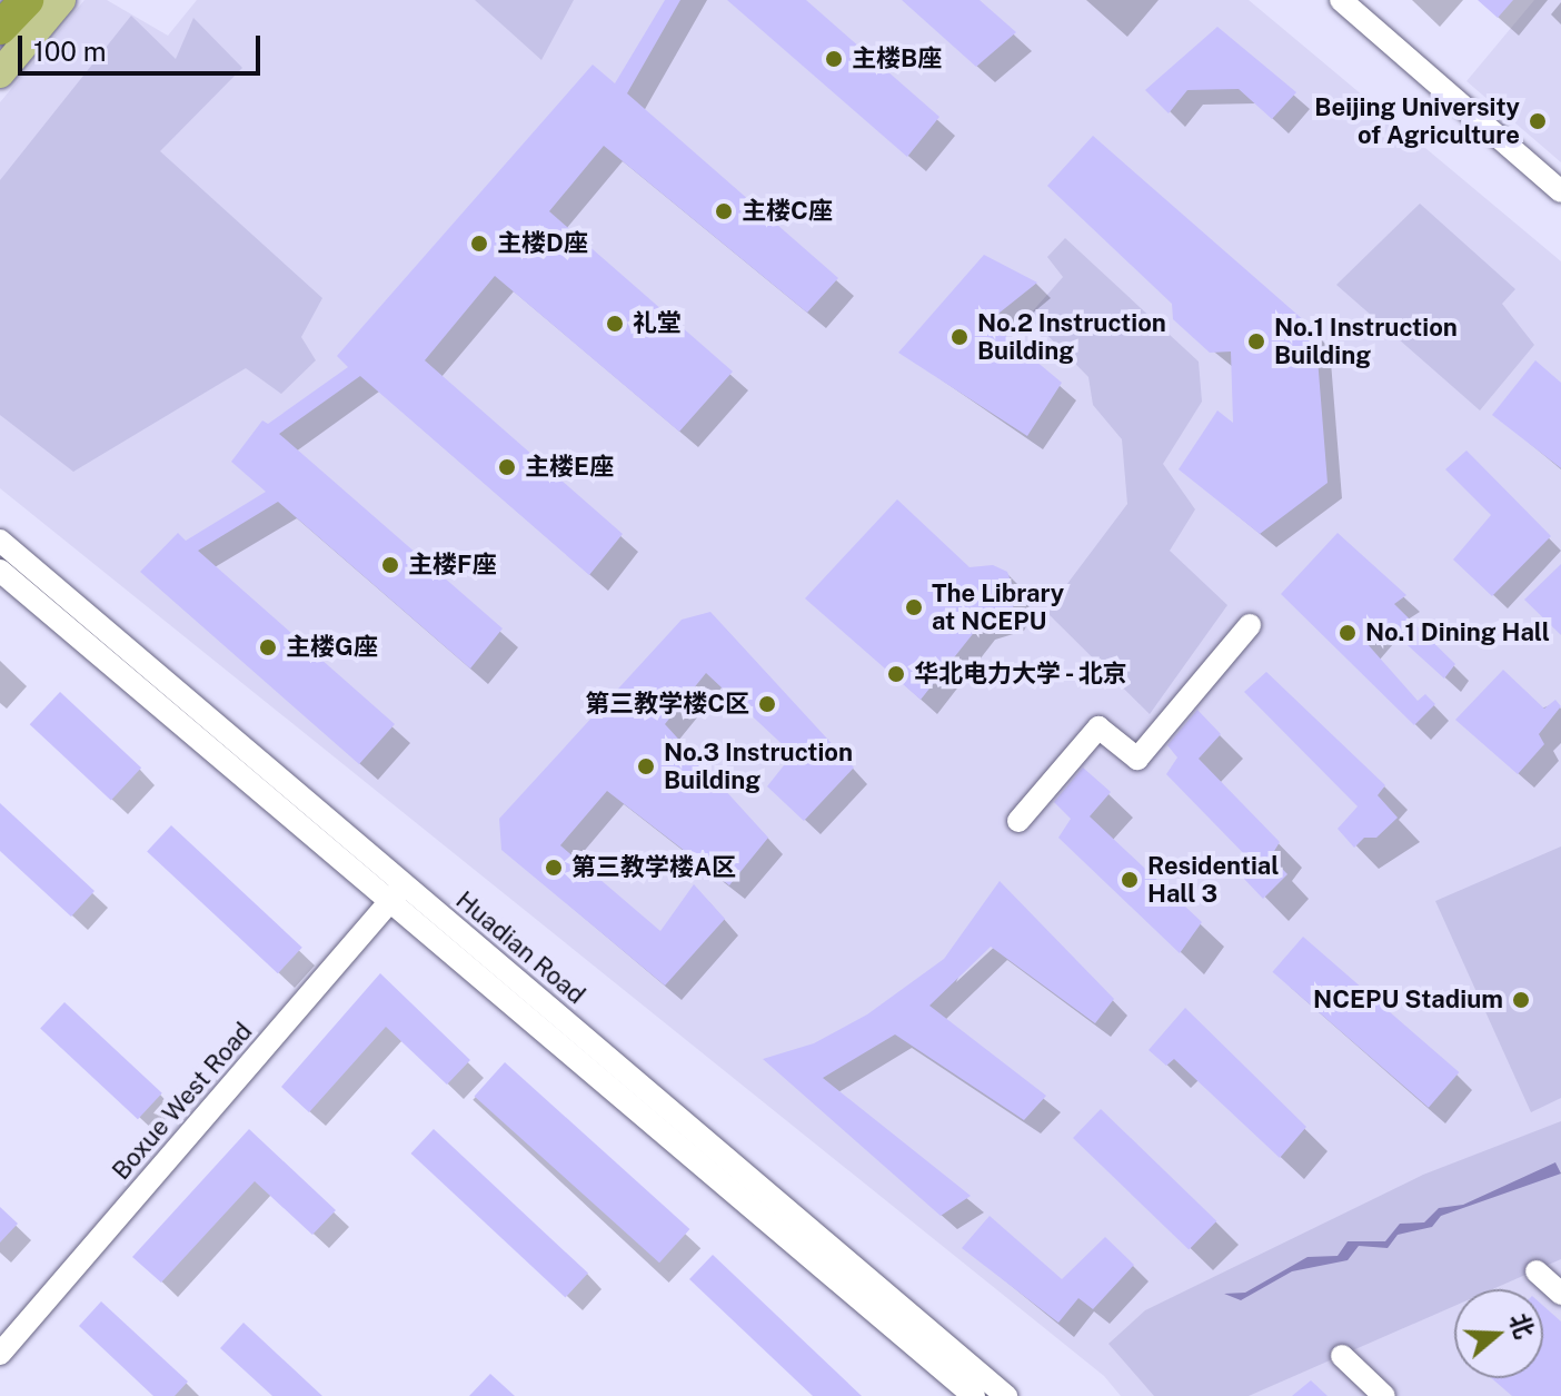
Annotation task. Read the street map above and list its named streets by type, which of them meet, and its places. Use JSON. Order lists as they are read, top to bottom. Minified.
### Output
{"streets":{"street":["Huadian Road","Boxue West Road"]},"crossings":[["Huadian Road","Boxue West Road"]],"places":["主楼B座","Beijing University of Agriculture","主楼C座","主楼D座","礼堂","No.2 Instruction Building","No.1 Instruction Building","主楼E座","主楼F座","The Library at NCEPU","No.1 Dining Hall","主楼G座","华北电力大学 - 北京","第三教学楼C区","No.3 Instruction Building","第三教学楼A区","Residential Hall 3","NCEPU Stadium"],"scale_bar":"100 m","north":"right"}
